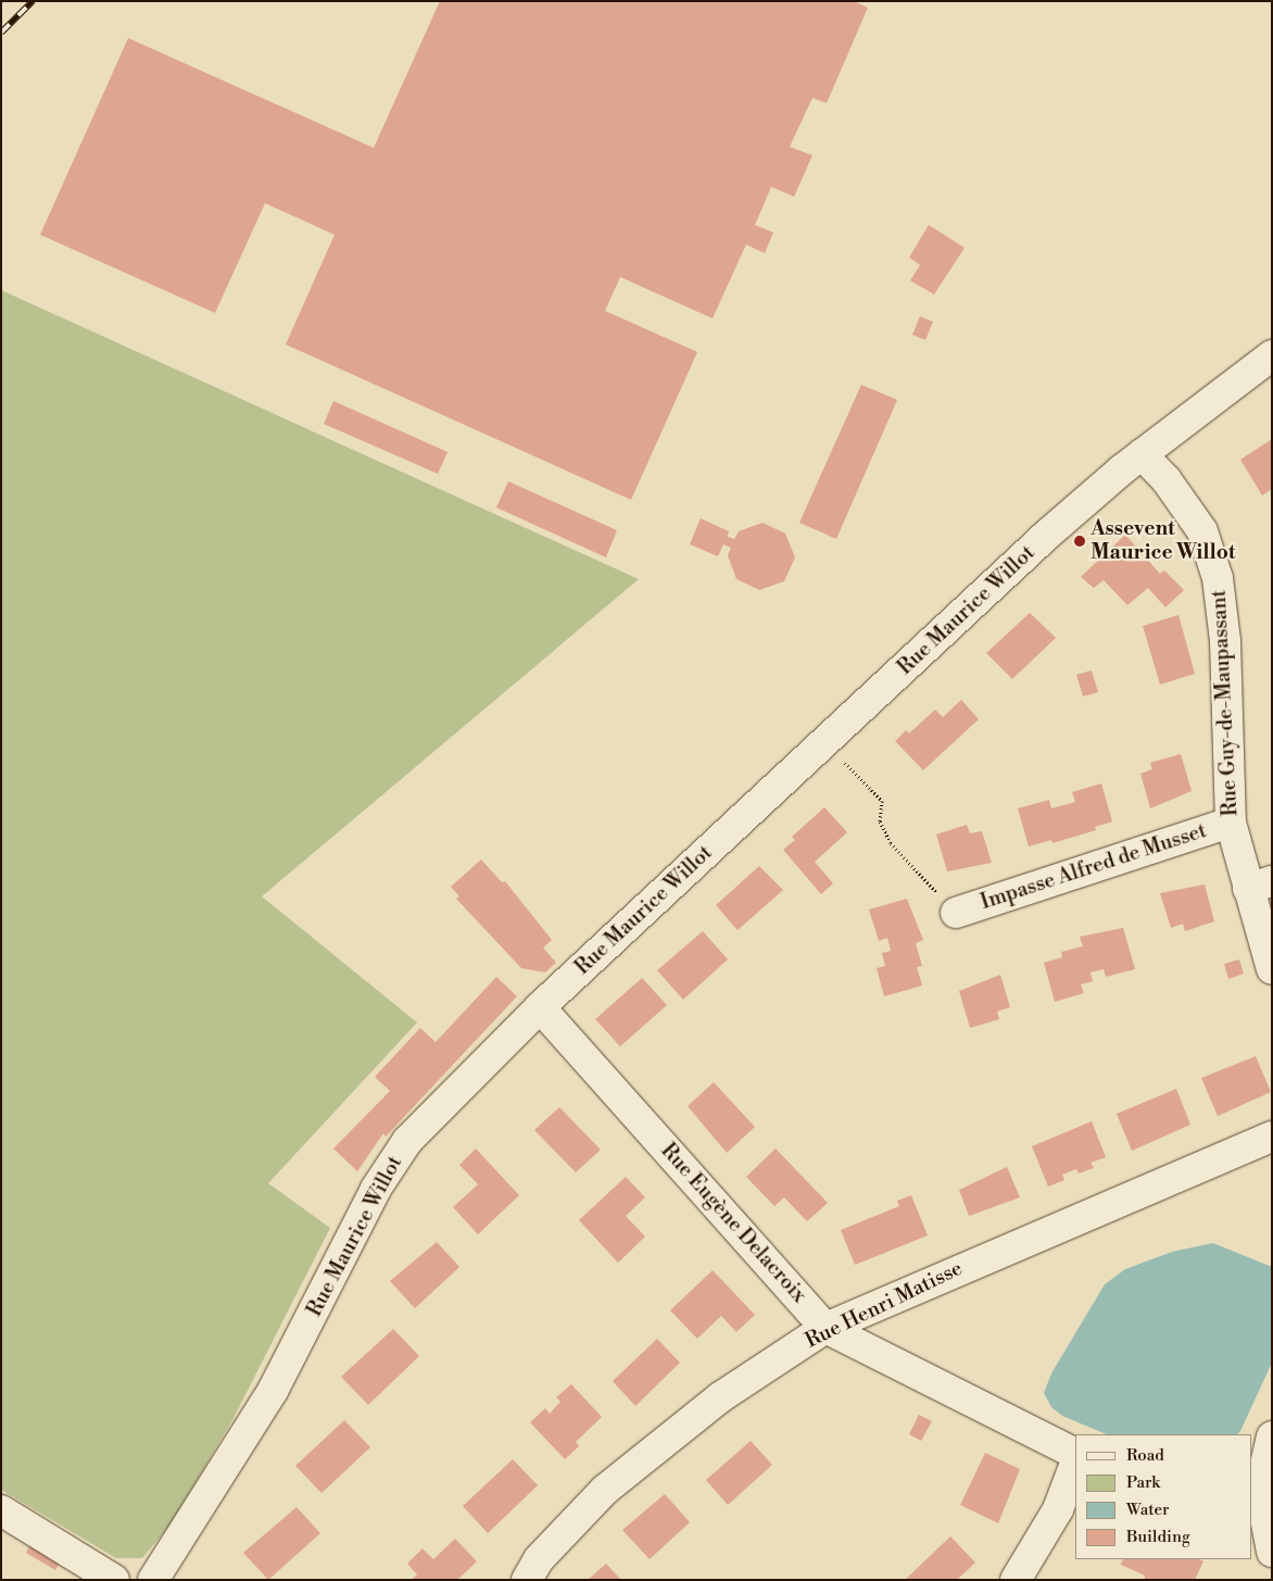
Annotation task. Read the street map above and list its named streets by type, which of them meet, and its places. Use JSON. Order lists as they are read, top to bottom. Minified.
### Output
{"streets":{"street":["Rue Maurice Willot","Rue Guy-de-Maupassant","Impasse Alfred de Musset","Rue Eugène Delacroix","Rue Henri Matisse"]},"crossings":[["Rue Maurice Willot","Rue Guy-de-Maupassant"],["Rue Maurice Willot","Rue Eugène Delacroix"],["Rue Guy-de-Maupassant","Impasse Alfred de Musset"],["Rue Eugène Delacroix","Rue Henri Matisse"]],"places":["Assevent Maurice Willot"],"legend":["Road","Park","Water","Building"]}
